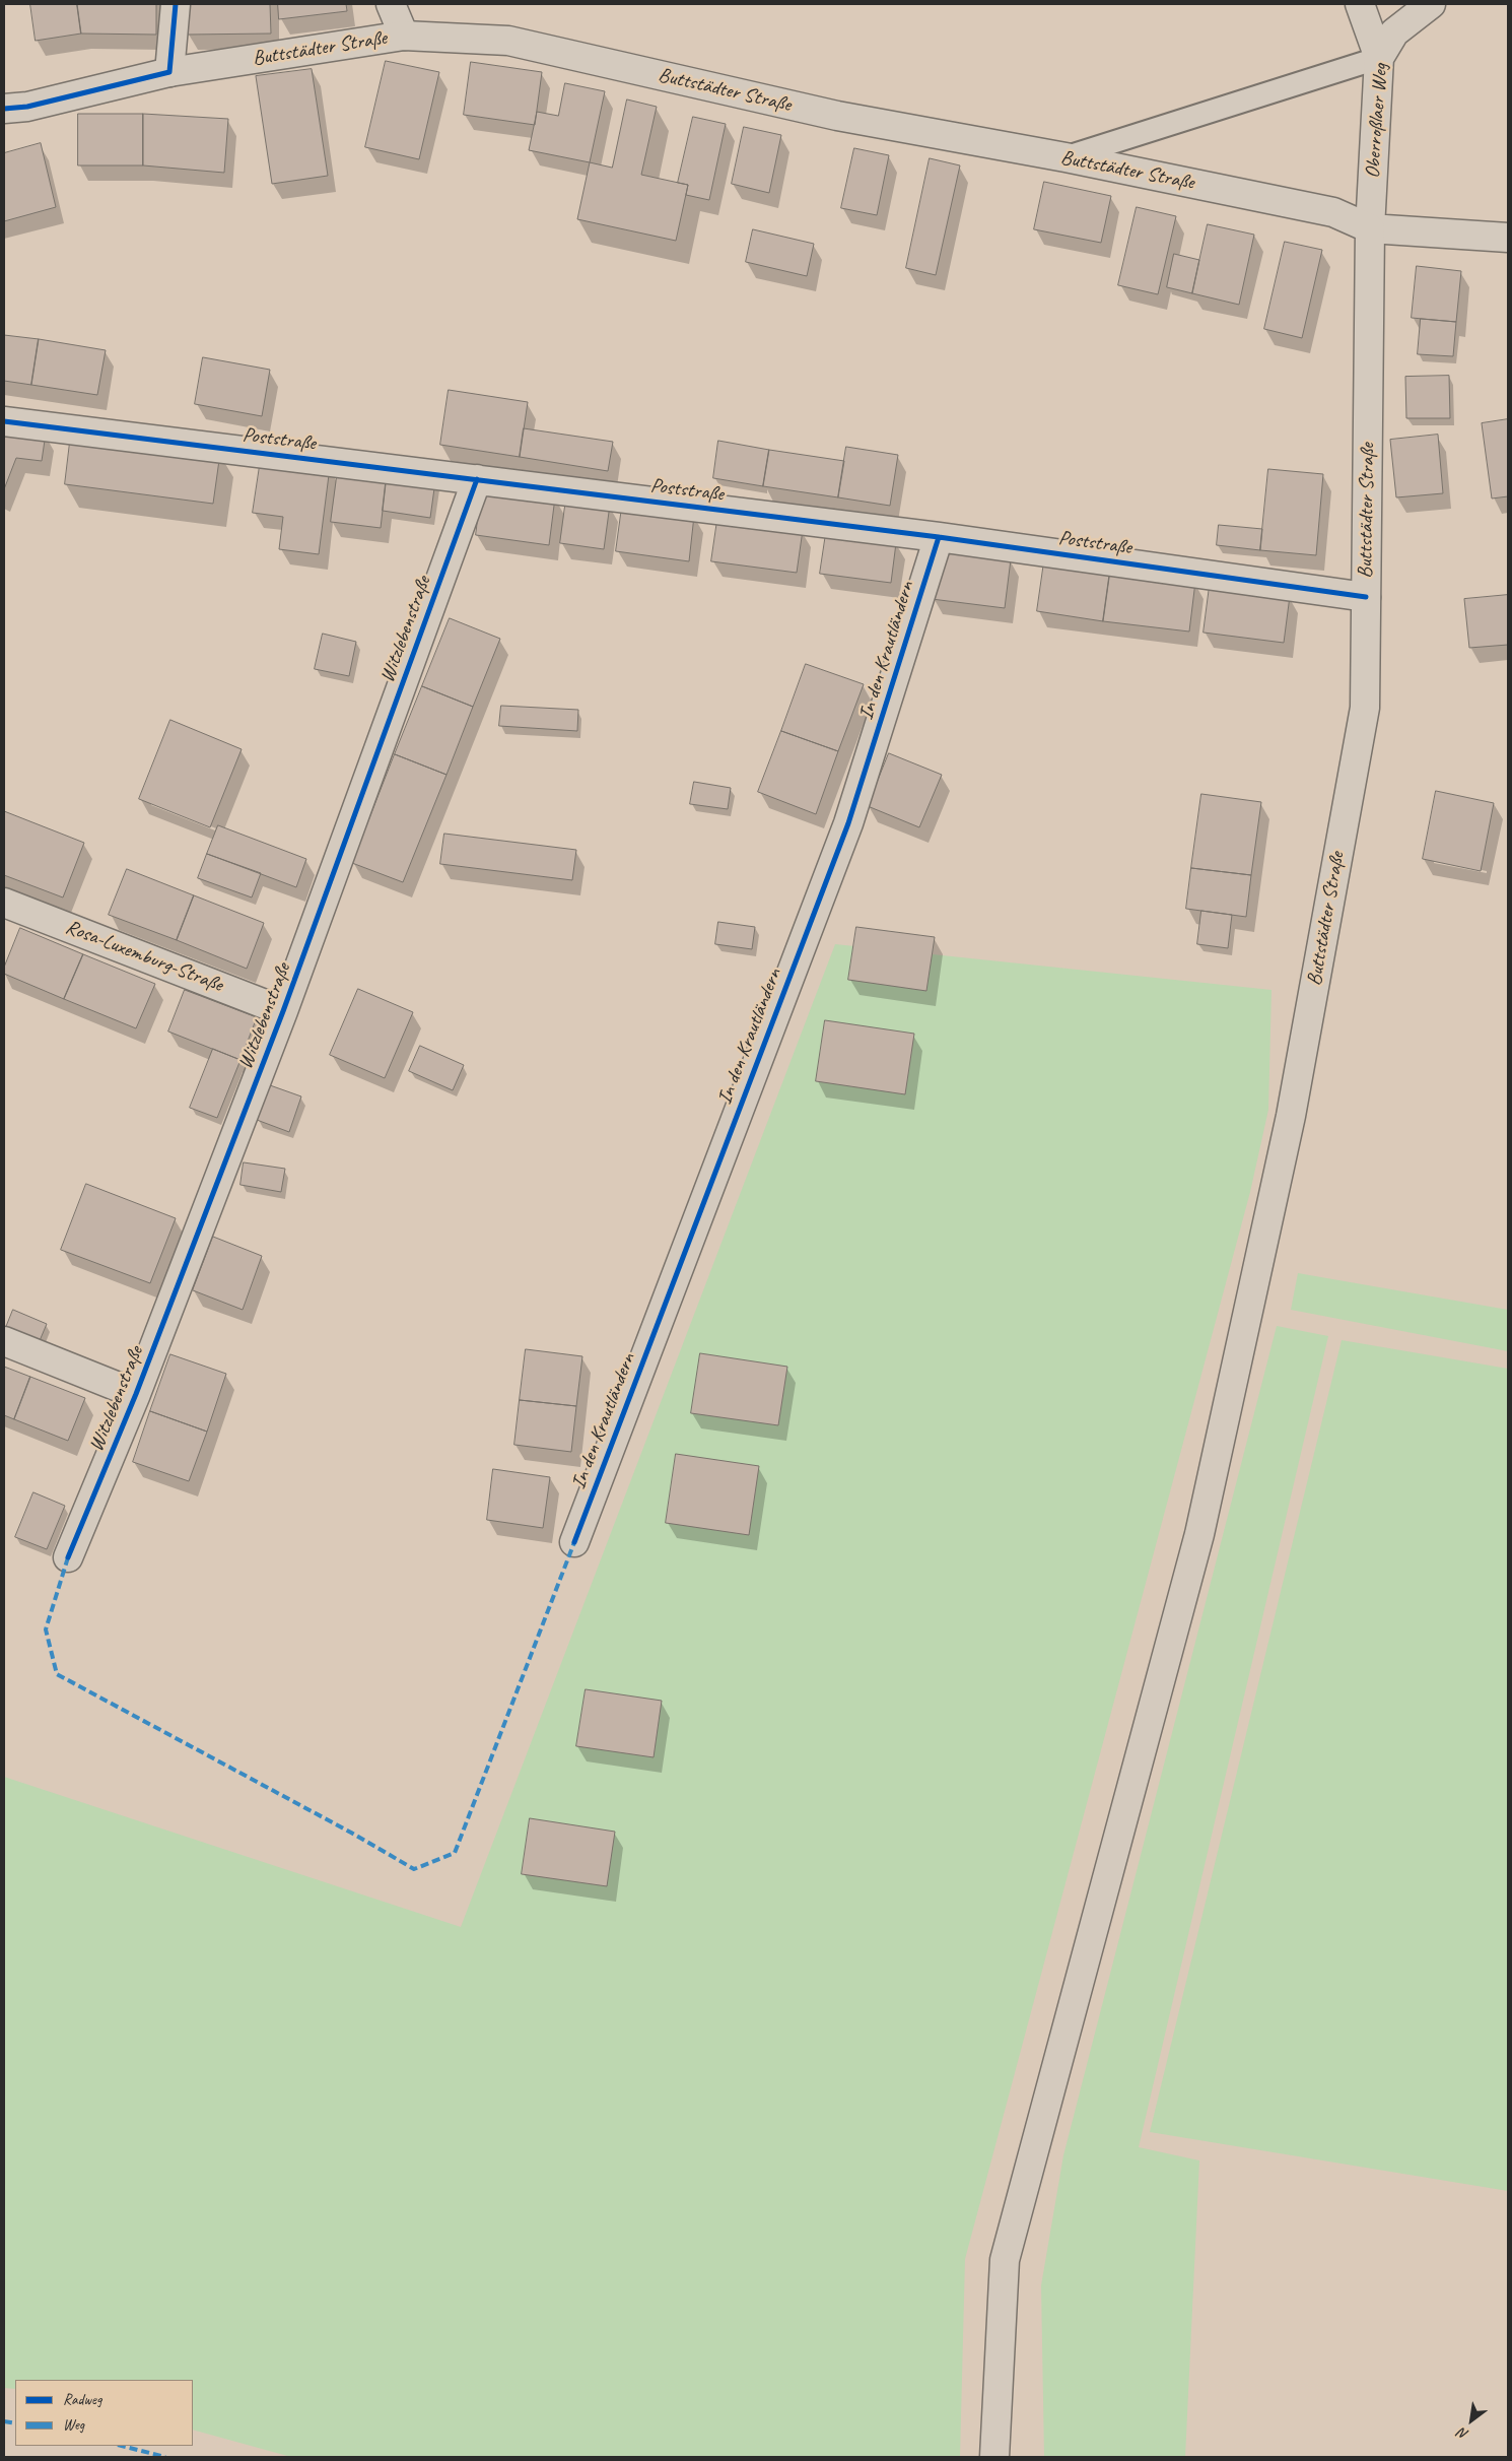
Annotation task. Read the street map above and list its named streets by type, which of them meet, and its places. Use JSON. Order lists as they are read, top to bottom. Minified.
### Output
{"streets":{"street":["Buttstädter Straße","Oberroßlaer Weg","Poststraße","Witzlebenstraße","In den Krautländern","Rosa-Luxemburg-Straße"]},"crossings":[["Buttstädter Straße","Oberroßlaer Weg"],["Buttstädter Straße","Poststraße"],["Poststraße","Witzlebenstraße"],["Poststraße","In den Krautländern"],["Witzlebenstraße","Rosa-Luxemburg-Straße"]],"legend":["Radweg","Weg"],"north":"bottom left"}
